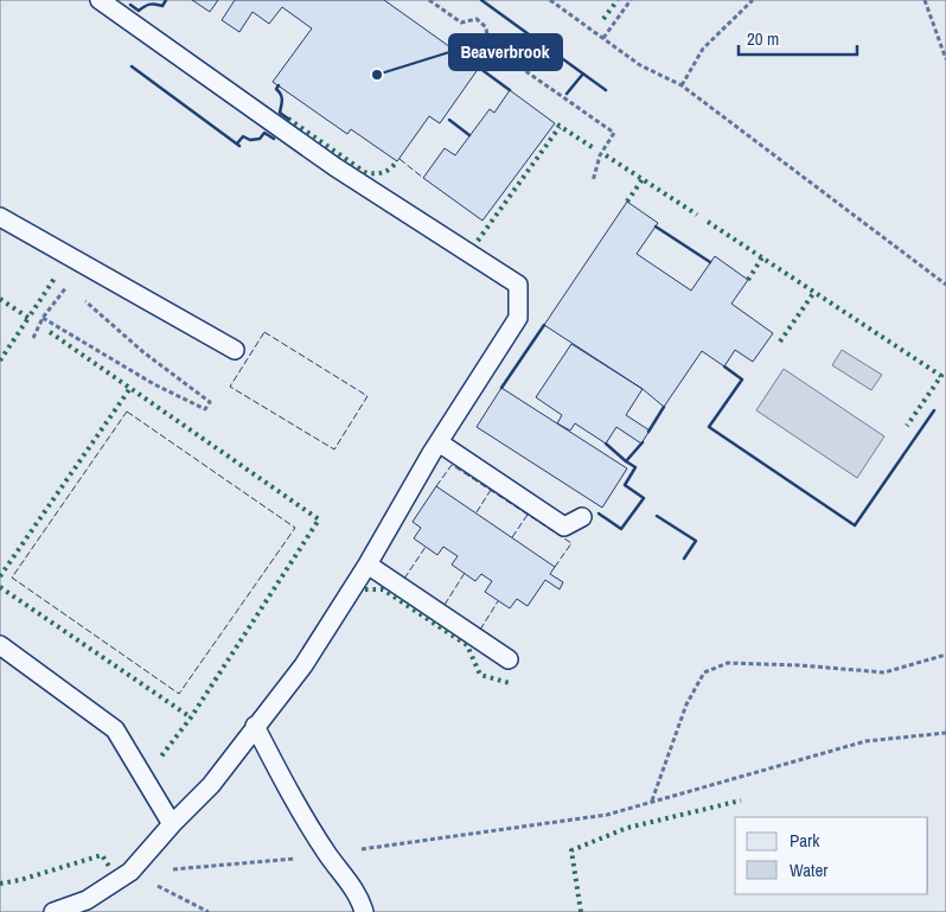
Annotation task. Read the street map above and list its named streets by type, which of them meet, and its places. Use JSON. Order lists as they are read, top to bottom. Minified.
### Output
{"places":["Beaverbrook"],"legend":["Park","Water"],"scale_bar":"20 m"}
